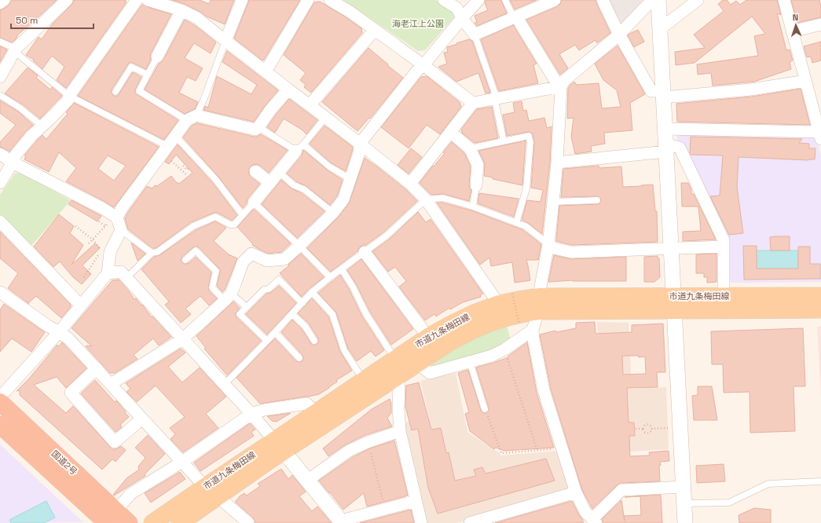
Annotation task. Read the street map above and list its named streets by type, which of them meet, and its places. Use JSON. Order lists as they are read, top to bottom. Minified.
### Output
{"streets":{"highway":["国道2号"],"main road":["市道九条梅田線"]},"parks":["海老江上公園"],"scale_bar":"50 m","north":"top"}
